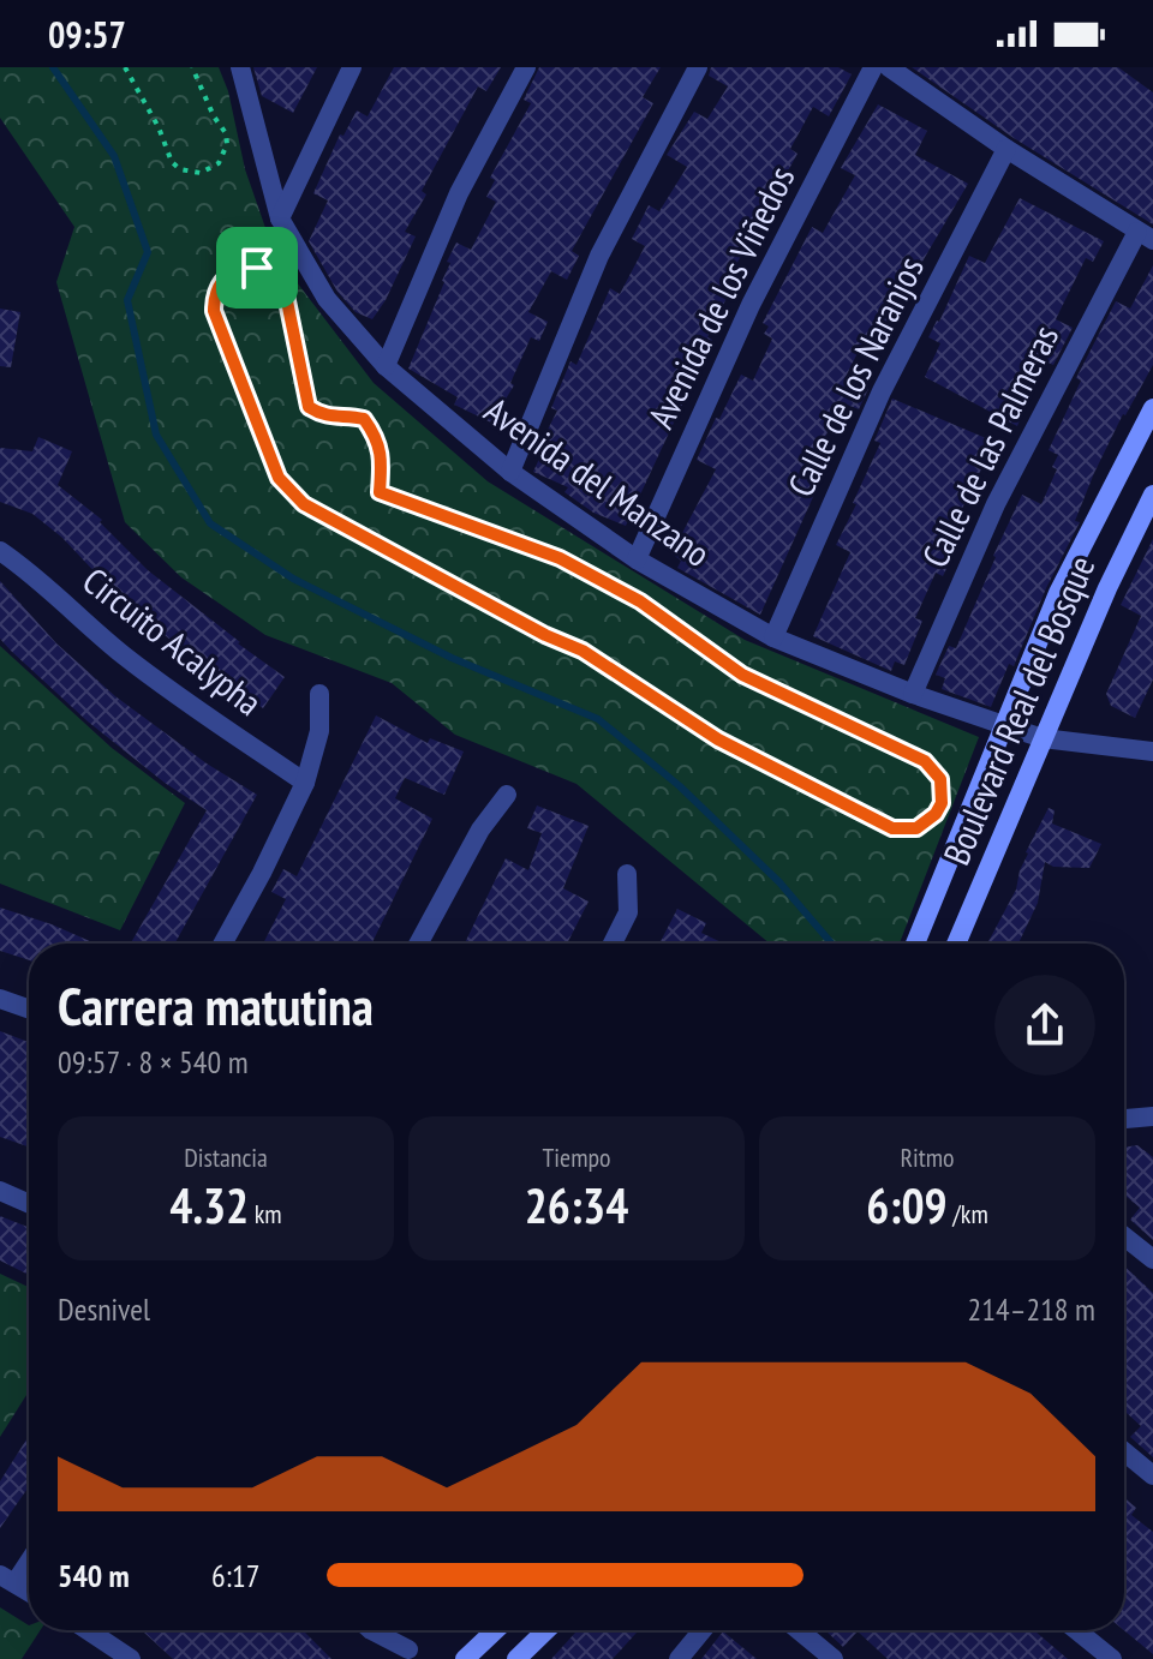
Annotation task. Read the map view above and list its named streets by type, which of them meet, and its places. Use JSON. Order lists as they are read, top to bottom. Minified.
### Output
{"streets":{"street":["Avenida de los Viñedos","Calle de los Naranjos","Calle de las Palmeras","Avenida del Manzano","Circuito Acalypha","Boulevard Real del Bosque"]},"crossings":[["Avenida de los Viñedos","Avenida del Manzano"],["Calle de los Naranjos","Avenida del Manzano"],["Calle de las Palmeras","Avenida del Manzano"],["Avenida del Manzano","Boulevard Real del Bosque"]],"page":{"status":"09:57","heading":["Carrera matutina","09:57 · 8 × 540 m"],"stats":[["Distancia","4.32 km"],["Tiempo","26:34"],["Ritmo","6:09 /km"]],"chart":["Desnivel","214–218 m"],"list":[{"name":"540 m","note":"6:17"}]}}
